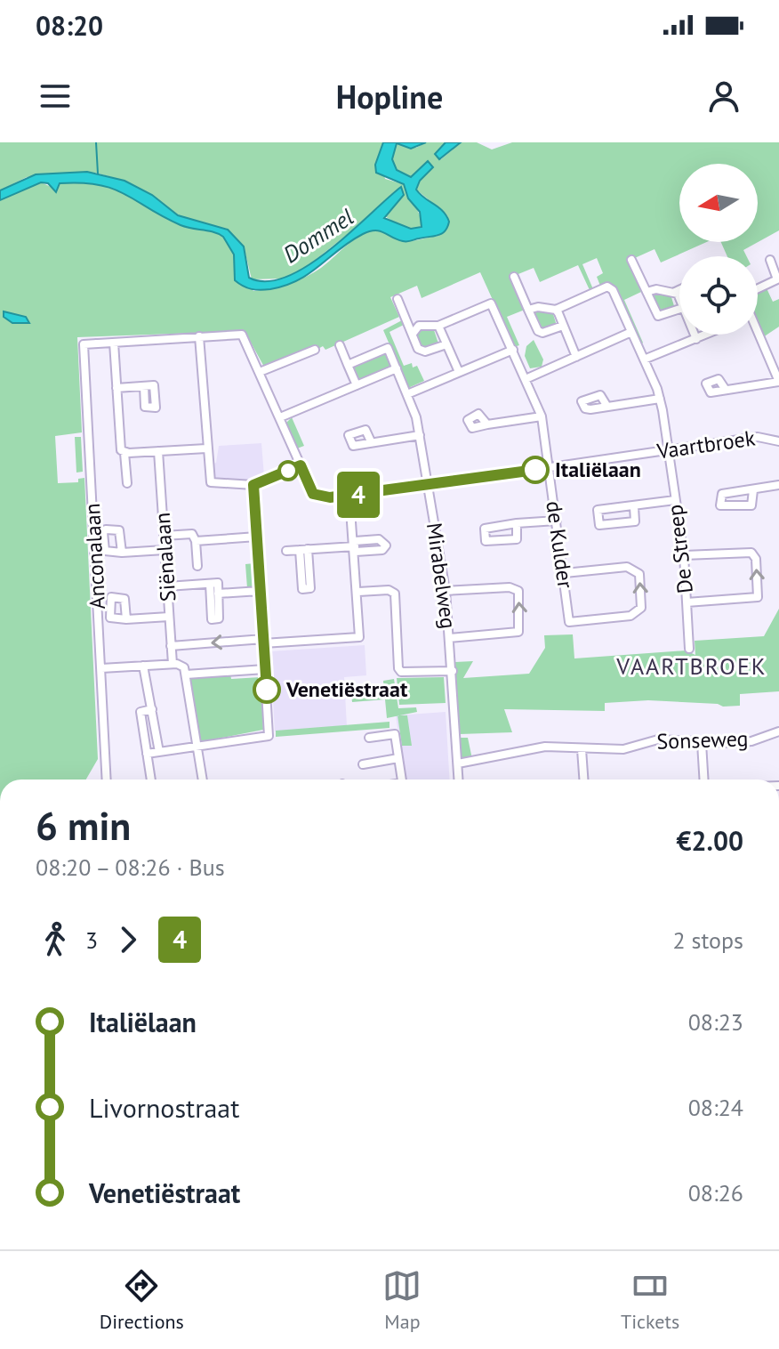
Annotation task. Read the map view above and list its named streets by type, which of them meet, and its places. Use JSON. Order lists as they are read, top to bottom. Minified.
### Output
{"streets":{"street":["Vaartbroek","de Kulder","De Streep","Anconalaan","Siënalaan","Mirabelweg","Sonseweg"]},"crossings":[["Vaartbroek","de Kulder"],["Vaartbroek","De Streep"],["Vaartbroek","Mirabelweg"],["Mirabelweg","Sonseweg"]],"districts":["VAARTBROEK"],"water":["Dommel"],"places":["Italiëlaan","Venetiëstraat"],"lines":["bus line 4"],"north":"left","page":{"status":"08:20","header":"Hopline","on_map":"4","heading":["6 min","08:20 – 08:26 · Bus","€2.00"],"legs":["3","4","2 stops"],"list":[{"name":"Italiëlaan","value":"08:23"},{"name":"Livornostraat","value":"08:24"},{"name":"Venetiëstraat","value":"08:26"}],"tabs":["Directions","Map","Tickets"]}}
